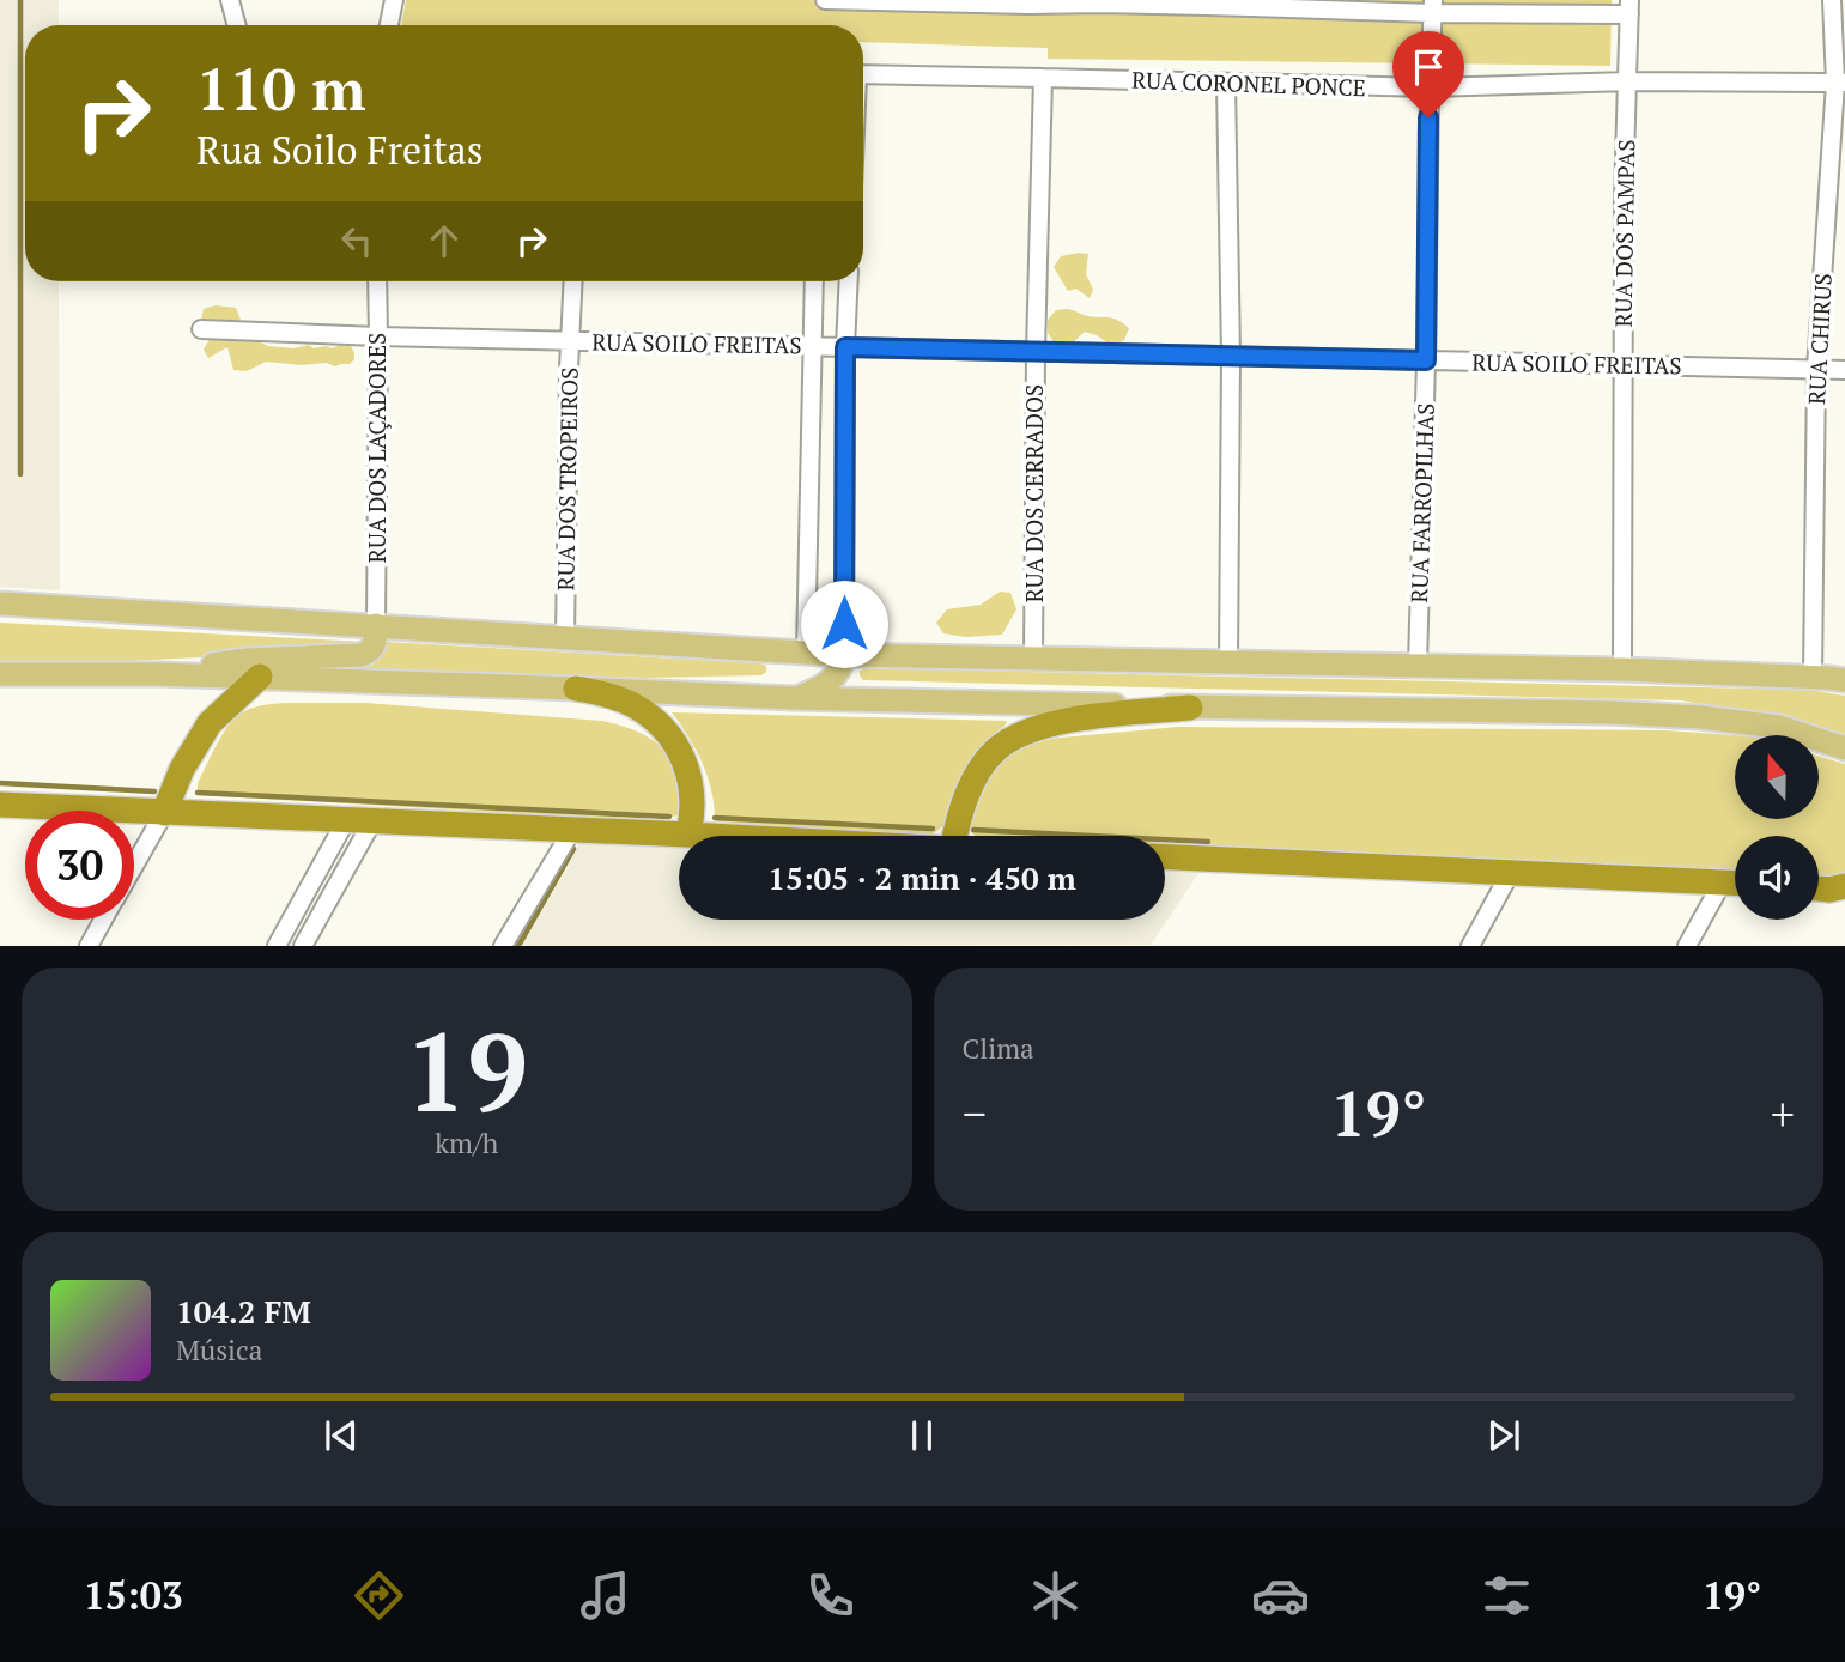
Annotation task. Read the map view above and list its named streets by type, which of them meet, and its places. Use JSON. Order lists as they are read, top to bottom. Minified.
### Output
{"streets":{"street":["RUA CORONEL PONCE","RUA DOS PAMPAS","RUA CHIRUS","RUA SOILO FREITAS","RUA DOS LAÇADORES","RUA DOS TROPEIROS","RUA DOS CERRADOS","RUA FARROPILHAS"]},"crossings":[["RUA CORONEL PONCE","RUA DOS PAMPAS"],["RUA CORONEL PONCE","RUA CHIRUS"],["RUA CORONEL PONCE","RUA DOS CERRADOS"],["RUA CORONEL PONCE","RUA FARROPILHAS"],["RUA DOS PAMPAS","RUA SOILO FREITAS"],["RUA CHIRUS","RUA SOILO FREITAS"],["RUA SOILO FREITAS","RUA DOS LAÇADORES"],["RUA SOILO FREITAS","RUA DOS TROPEIROS"],["RUA SOILO FREITAS","RUA DOS CERRADOS"],["RUA SOILO FREITAS","RUA FARROPILHAS"]],"north":"top","page":{"turn":["110 m","Rua Soilo Freitas"],"limit":"30","trip":"15:05 · 2 min · 450 m","tile":[["19","km/h"],"Clima"],"heat":["−","19°","+"],"song":["104.2 FM","Música"],"tabs":["15:03","19°"]}}
